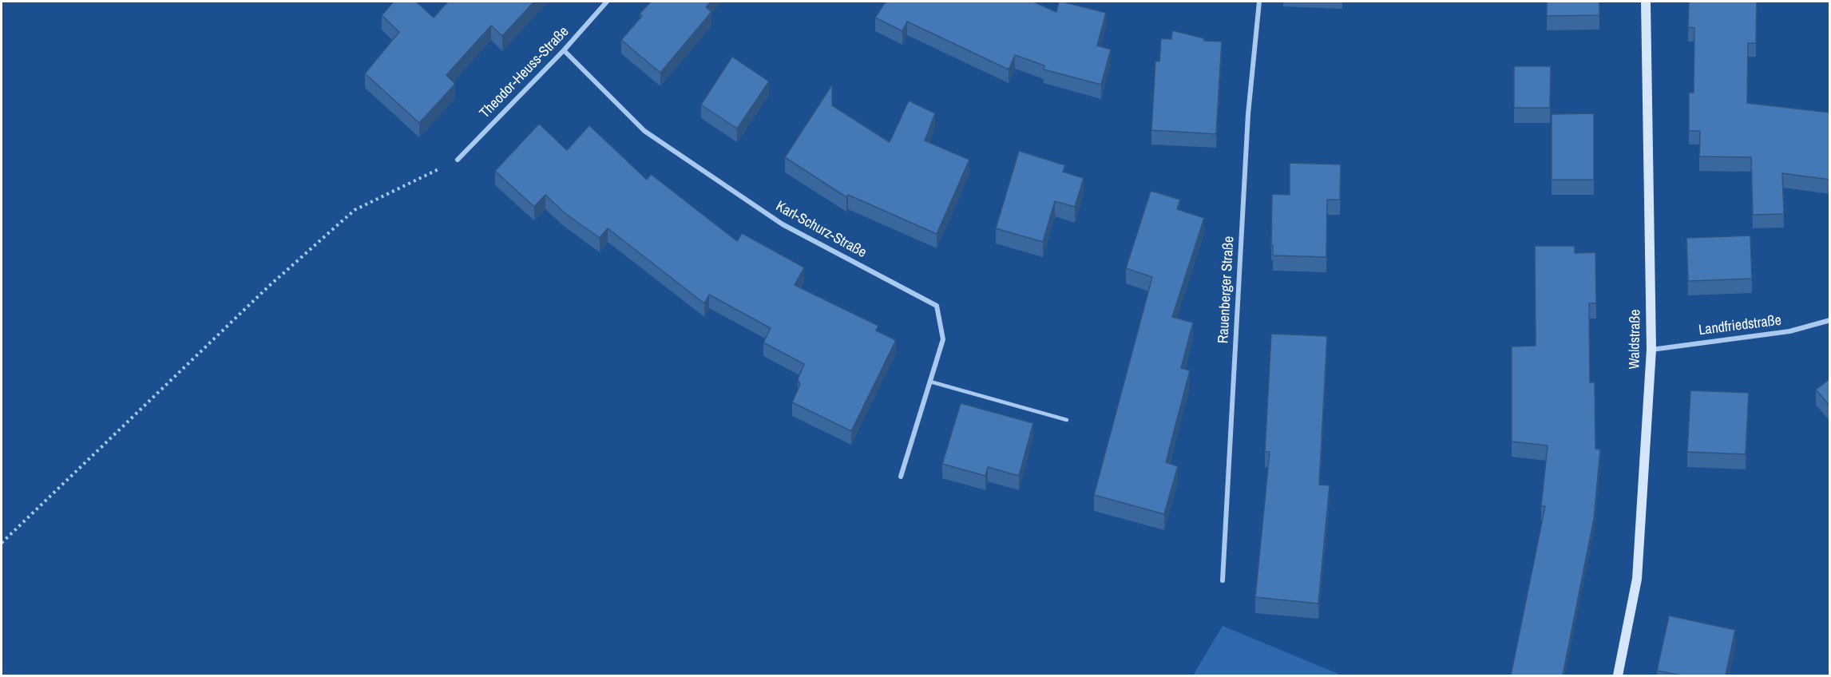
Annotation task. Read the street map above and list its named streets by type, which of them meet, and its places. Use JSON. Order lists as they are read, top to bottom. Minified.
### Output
{"streets":{"street":["Theodor-Heuss-Straße","Karl-Schurz-Straße","Rauenberger Straße","Landfriedstraße","Waldstraße"]},"crossings":[["Theodor-Heuss-Straße","Karl-Schurz-Straße"],["Landfriedstraße","Waldstraße"]]}
